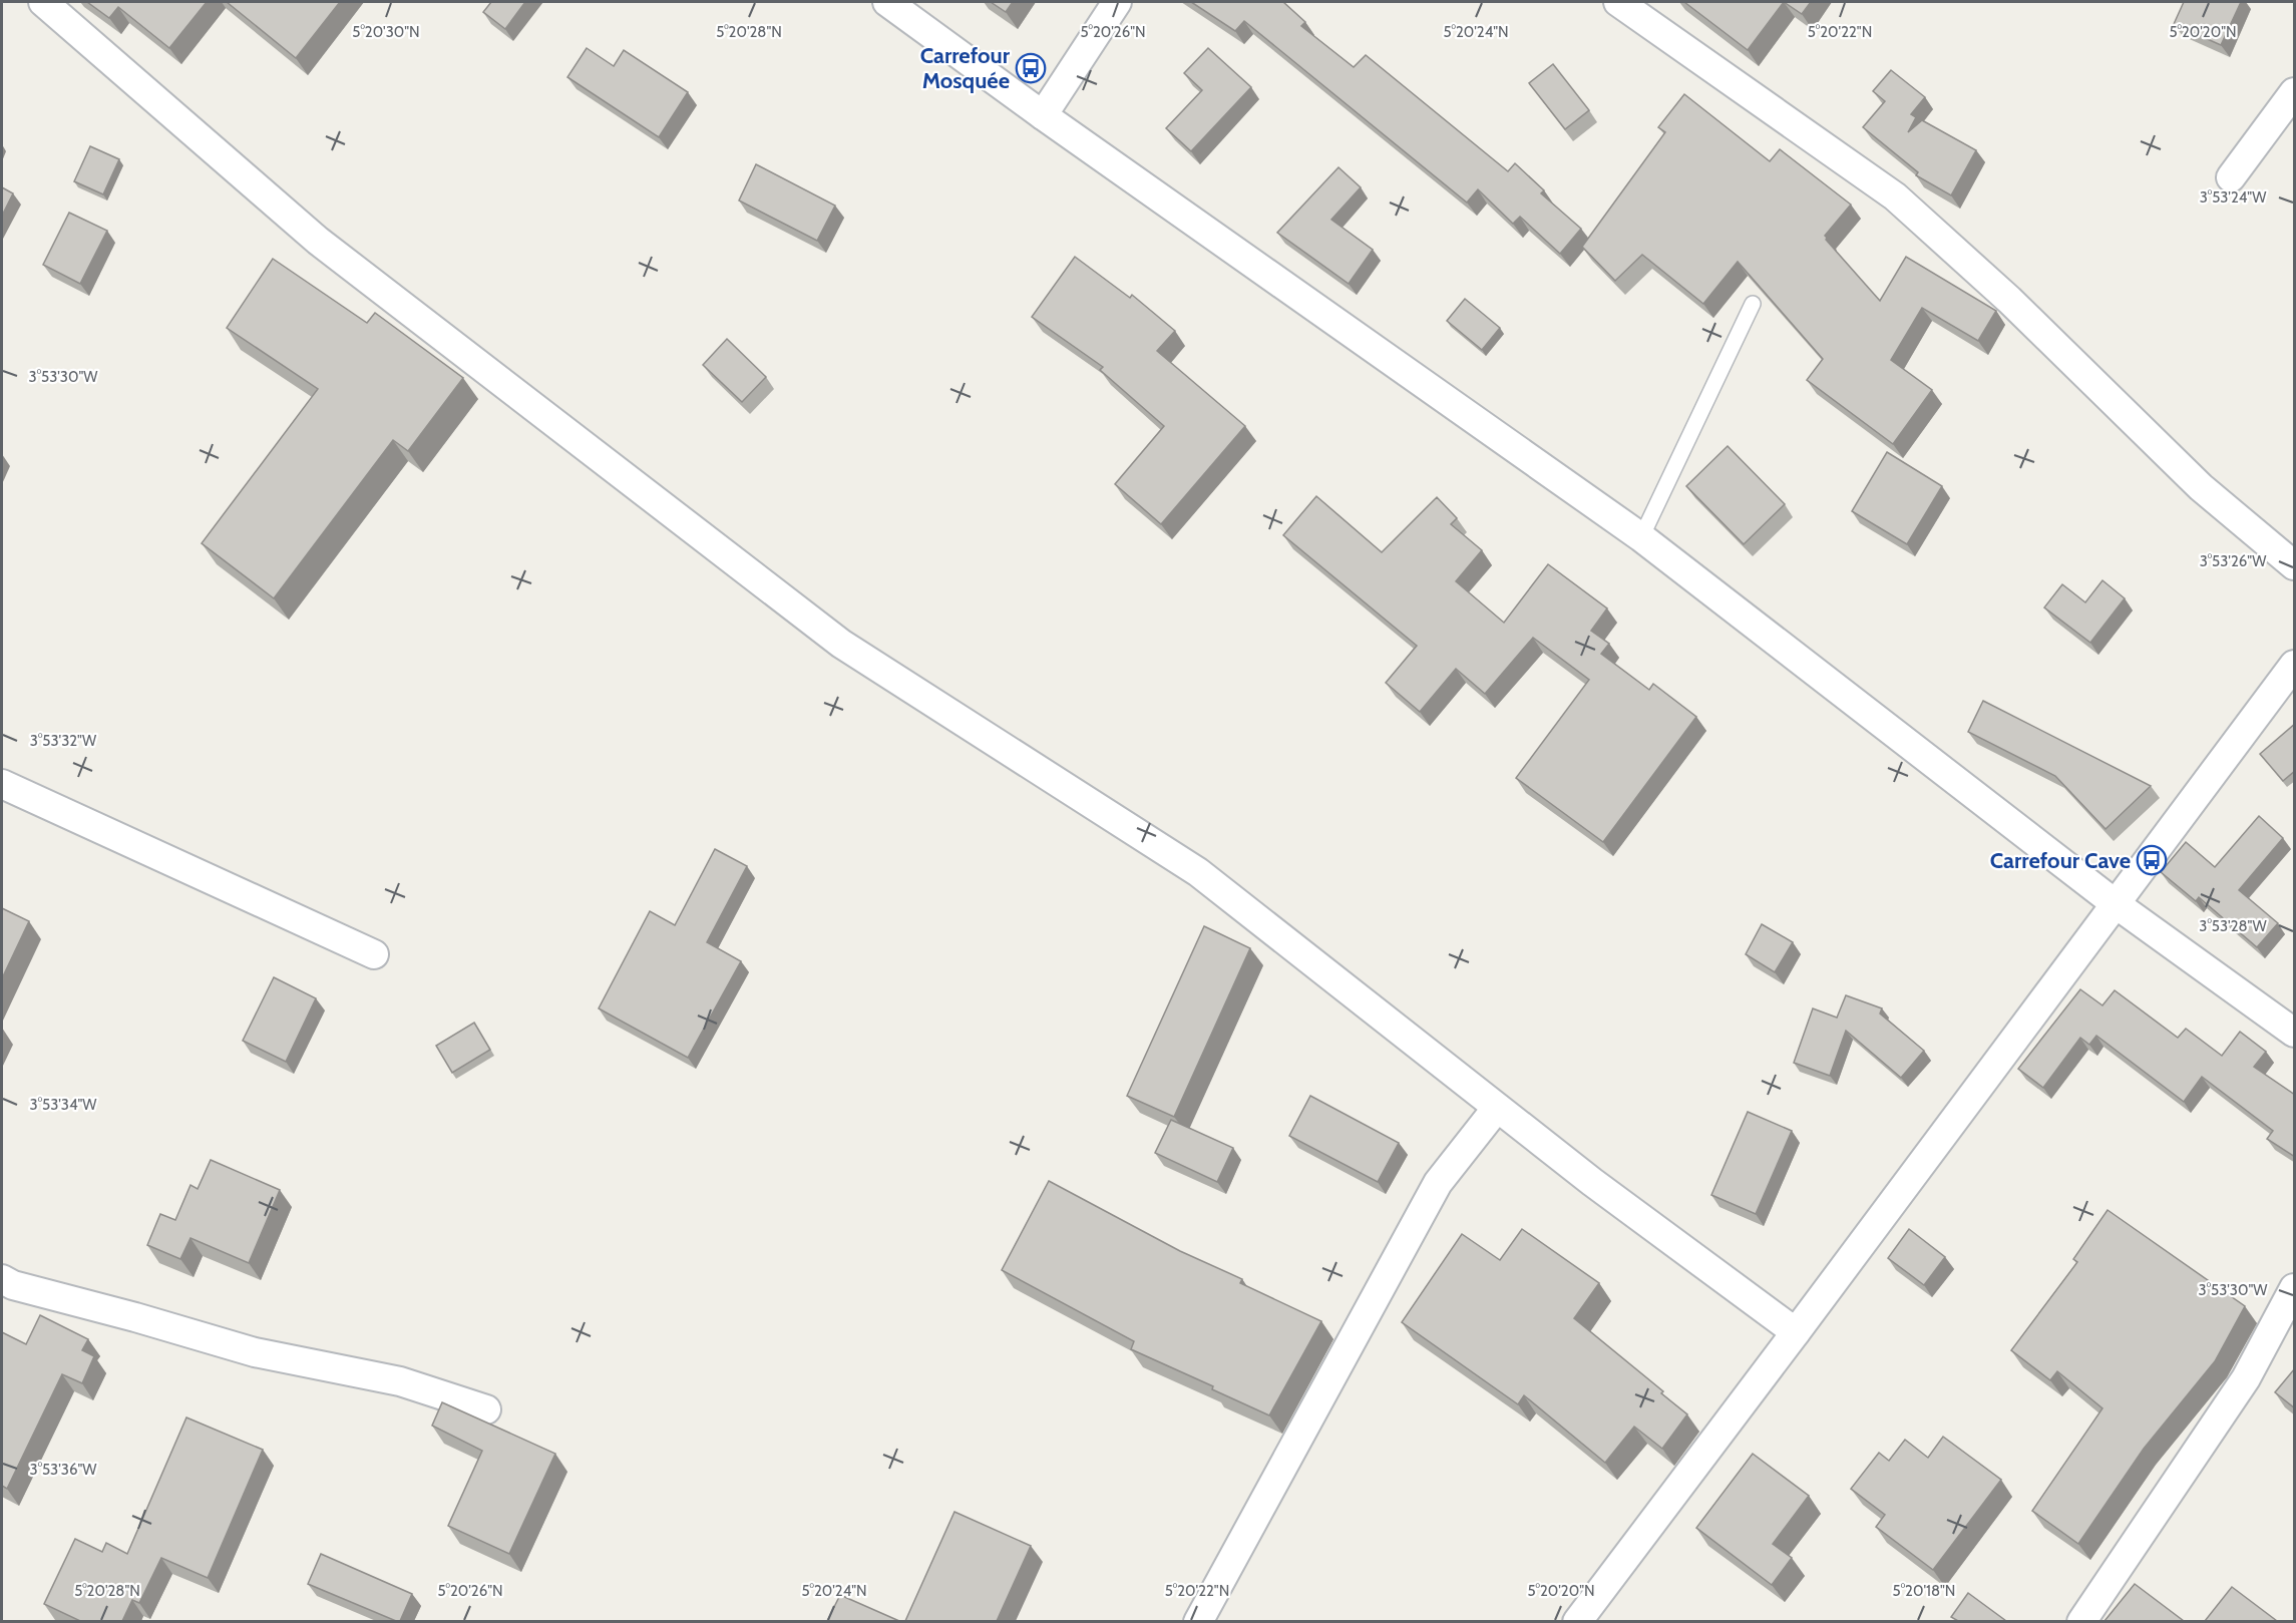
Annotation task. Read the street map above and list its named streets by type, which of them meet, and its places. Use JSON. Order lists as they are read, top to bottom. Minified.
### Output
{"places":{"bus stop":["Carrefour Mosquée","Carrefour Cave"]},"coordinates":["5°20'30\"N","5°20'28\"N","5°20'26\"N","5°20'24\"N","5°20'22\"N","5°20'20\"N","3°53'24\"W","3°53'30\"W","3°53'26\"W","3°53'32\"W","3°53'28\"W","3°53'34\"W","3°53'36\"W","5°20'18\"N"]}
